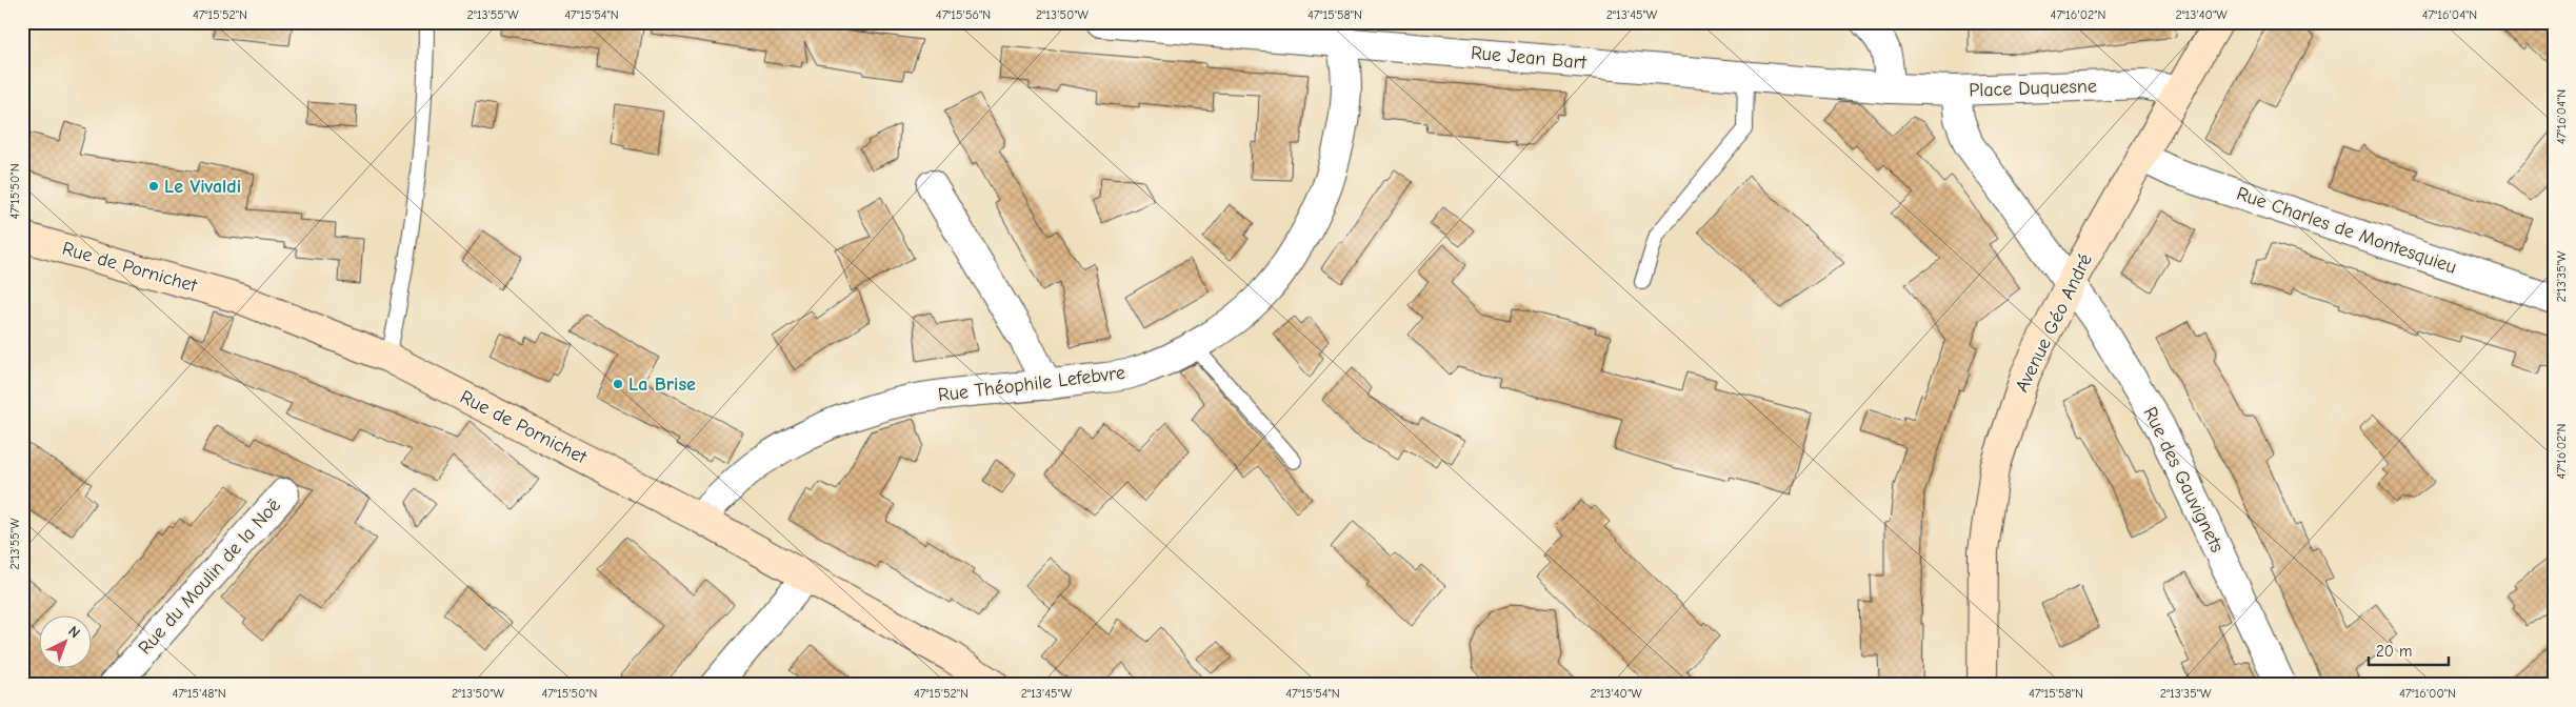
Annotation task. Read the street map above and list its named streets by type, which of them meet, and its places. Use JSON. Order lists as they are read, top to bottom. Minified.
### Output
{"streets":{"main road":["Rue de Pornichet","Avenue Géo André"],"street":["Rue Jean Bart","Place Duquesne","Rue Charles de Montesquieu","Rue Théophile Lefebvre","Rue des Gauvignets","Rue du Moulin de la Noë"]},"crossings":[["Rue Jean Bart","Place Duquesne"],["Rue Jean Bart","Rue Théophile Lefebvre"],["Place Duquesne","Avenue Géo André"],["Place Duquesne","Rue des Gauvignets"],["Rue Charles de Montesquieu","Avenue Géo André"],["Rue de Pornichet","Rue Théophile Lefebvre"],["Avenue Géo André","Rue des Gauvignets"]],"places":["Le Vivaldi","La Brise"],"scale_bar":"20 m","north":"top right","coordinates":["47°15'52\"N","2°13'55\"W","47°15'54\"N","47°15'56\"N","2°13'50\"W","47°15'58\"N","2°13'45\"W","47°16'02\"N","2°13'40\"W","47°16'04\"N","47°15'50\"N","2°13'35\"W","47°15'48\"N","47°16'00\"N"]}
